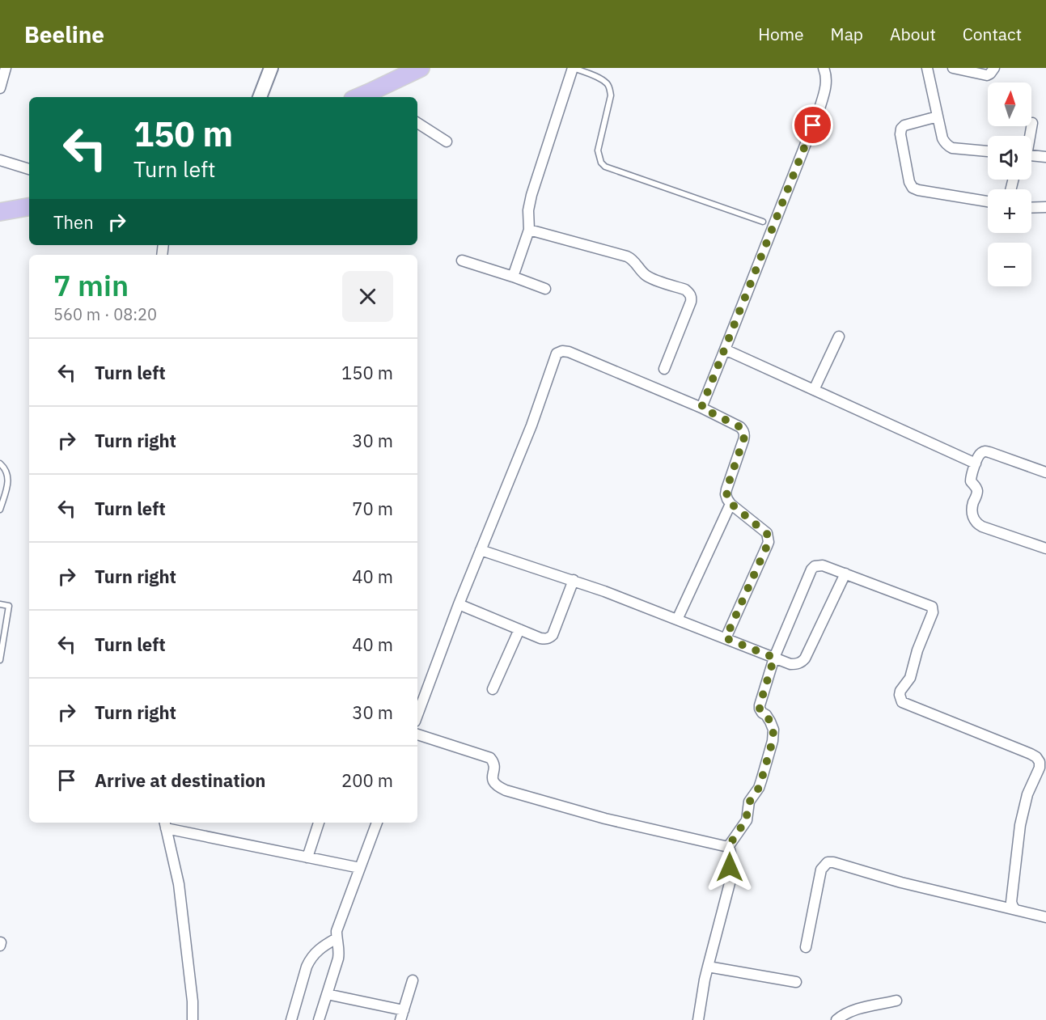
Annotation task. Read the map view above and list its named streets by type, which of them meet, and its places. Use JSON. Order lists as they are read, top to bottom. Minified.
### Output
{"north":"top","page":{"header":"Beeline","nav":["Home","Map","About","Contact"],"map_buttons":["+","−"],"turn":["150 m","Turn left"],"then":"Then","heading":["7 min","560 m · 08:20"],"list":[{"name":"Turn left","value":"150 m"},{"name":"Turn right","value":"30 m"},{"name":"Turn left","value":"70 m"},{"name":"Turn right","value":"40 m"},{"name":"Turn left","value":"40 m"},{"name":"Turn right","value":"30 m"},{"name":"Arrive at destination","value":"200 m"}]}}
